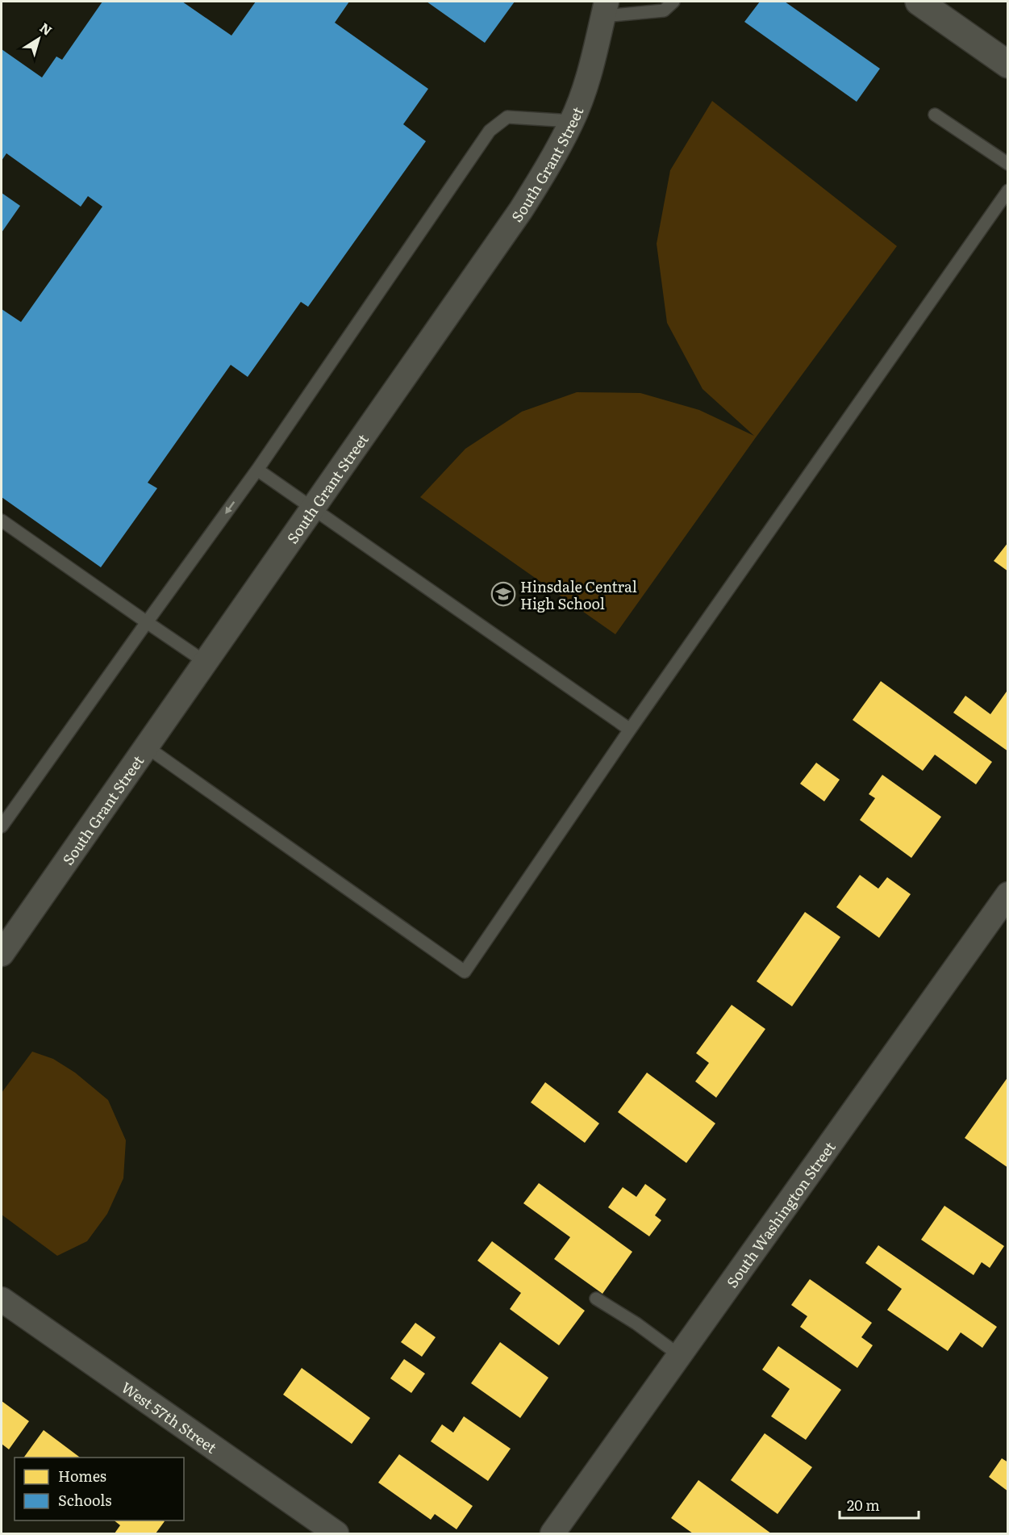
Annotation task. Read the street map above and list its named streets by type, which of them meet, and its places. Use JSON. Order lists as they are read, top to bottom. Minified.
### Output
{"streets":{"street":["South Grant Street","South Washington Street","West 57th Street"]},"places":{"school or university":["Hinsdale Central High School"]},"legend":["Homes","Schools"],"scale_bar":"20 m","north":"top right"}
